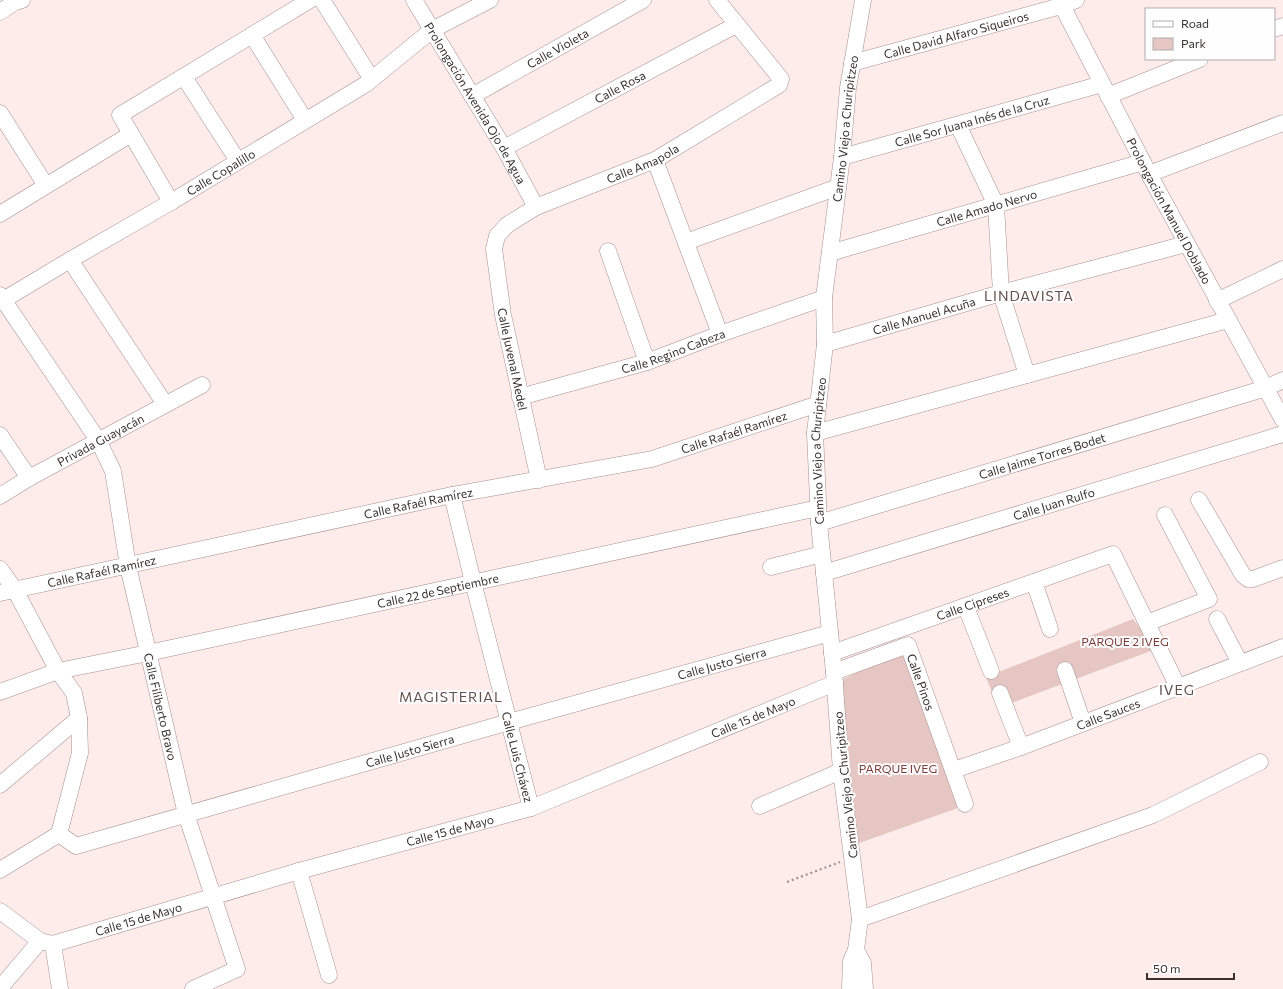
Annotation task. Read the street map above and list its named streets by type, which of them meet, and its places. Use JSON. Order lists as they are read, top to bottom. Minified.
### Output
{"streets":{"street":["Calle David Alfaro Siqueiros","Calle Violeta","Calle Rosa","Prolongación Avenida Ojo de Agua","Calle Sor Juana Inés de la Cruz","Camino Viejo a Churipitzeo","Calle Amapola","Calle Copalillo","Calle Amado Nervo","Prolongación Manuel Doblado","Calle Manuel Acuña","Calle Regino Cabeza","Calle Juvenal Medel","Calle Rafaél Ramírez","Privada Guayacán","Calle Jaime Torres Bodet","Calle Juan Rulfo","Calle 22 de Septiembre","Calle Cipreses","Calle Justo Sierra","Calle Pinos","Calle Filiberto Bravo","Calle Sauces","Calle 15 de Mayo","Calle Luis Chávez"]},"crossings":[["Calle David Alfaro Siqueiros","Camino Viejo a Churipitzeo"],["Calle David Alfaro Siqueiros","Prolongación Manuel Doblado"],["Calle Violeta","Prolongación Avenida Ojo de Agua"],["Calle Rosa","Prolongación Avenida Ojo de Agua"],["Calle Rosa","Calle Amapola"],["Prolongación Avenida Ojo de Agua","Calle Amapola"],["Prolongación Avenida Ojo de Agua","Calle Copalillo"],["Calle Sor Juana Inés de la Cruz","Camino Viejo a Churipitzeo"],["Calle Sor Juana Inés de la Cruz","Prolongación Manuel Doblado"],["Camino Viejo a Churipitzeo","Calle Amado Nervo"],["Camino Viejo a Churipitzeo","Calle Manuel Acuña"],["Camino Viejo a Churipitzeo","Calle Regino Cabeza"],["Camino Viejo a Churipitzeo","Calle Rafaél Ramírez"],["Camino Viejo a Churipitzeo","Calle Jaime Torres Bodet"],["Camino Viejo a Churipitzeo","Calle Juan Rulfo"],["Camino Viejo a Churipitzeo","Calle 22 de Septiembre"],["Camino Viejo a Churipitzeo","Calle Cipreses"],["Camino Viejo a Churipitzeo","Calle Justo Sierra"],["Camino Viejo a Churipitzeo","Calle Pinos"],["Camino Viejo a Churipitzeo","Calle 15 de Mayo"],["Calle Amapola","Calle Juvenal Medel"],["Calle Copalillo","Calle Filiberto Bravo"],["Calle Amado Nervo","Prolongación Manuel Doblado"],["Prolongación Manuel Doblado","Calle Manuel Acuña"],["Prolongación Manuel Doblado","Calle Jaime Torres Bodet"],["Calle Regino Cabeza","Calle Juvenal Medel"],["Calle Juvenal Medel","Calle Rafaél Ramírez"],["Calle Rafaél Ramírez","Calle Filiberto Bravo"],["Calle Rafaél Ramírez","Calle Luis Chávez"],["Privada Guayacán","Calle Filiberto Bravo"],["Calle Jaime Torres Bodet","Calle 22 de Septiembre"],["Calle 22 de Septiembre","Calle Filiberto Bravo"],["Calle 22 de Septiembre","Calle Luis Chávez"],["Calle Justo Sierra","Calle Filiberto Bravo"],["Calle Justo Sierra","Calle Luis Chávez"],["Calle Pinos","Calle Sauces"],["Calle Pinos","Calle 15 de Mayo"],["Calle Filiberto Bravo","Calle 15 de Mayo"],["Calle 15 de Mayo","Calle Luis Chávez"]],"districts":["LINDAVISTA","IVEG","MAGISTERIAL"],"parks":["PARQUE 2 IVEG","PARQUE IVEG"],"legend":["Road","Park"],"scale_bar":"50 m"}
